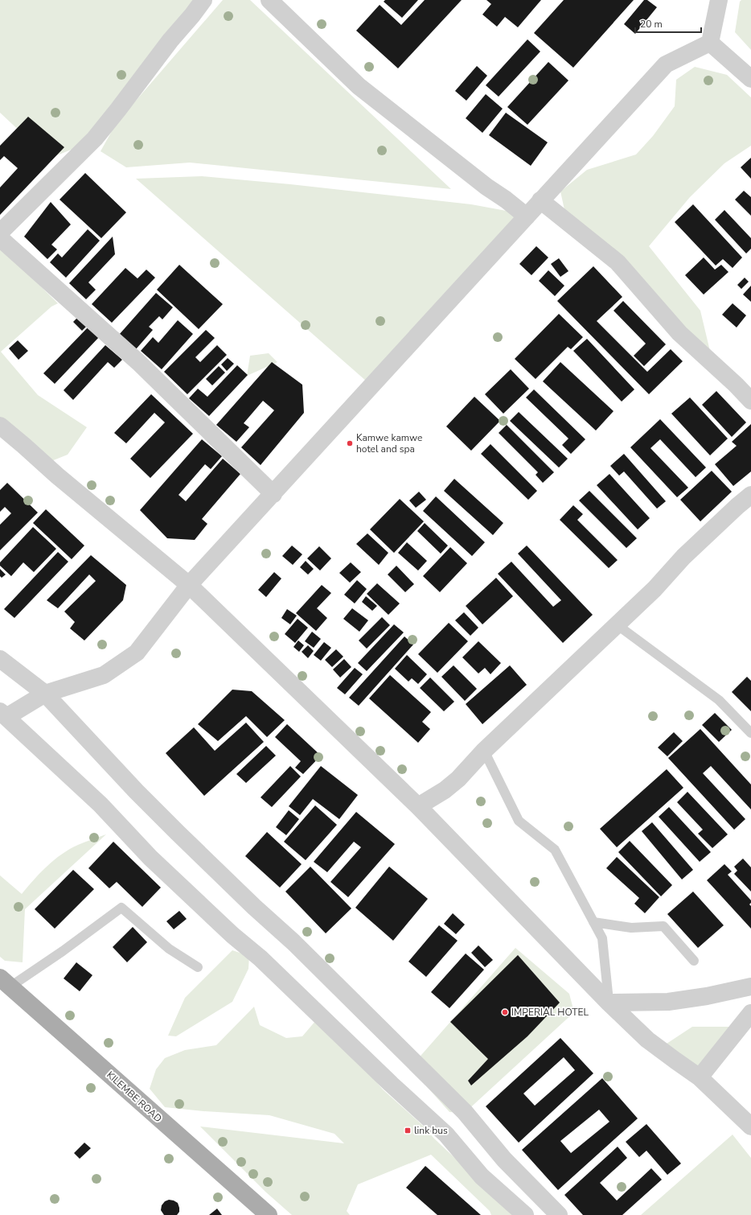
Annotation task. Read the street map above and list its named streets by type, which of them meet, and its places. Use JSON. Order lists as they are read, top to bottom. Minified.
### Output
{"streets":{"main road":["KILEMBE ROAD"]},"places":{"other":["Kamwe kamwe hotel and spa","IMPERIAL HOTEL"],"transit":["link bus"]},"scale_bar":"20 m"}
